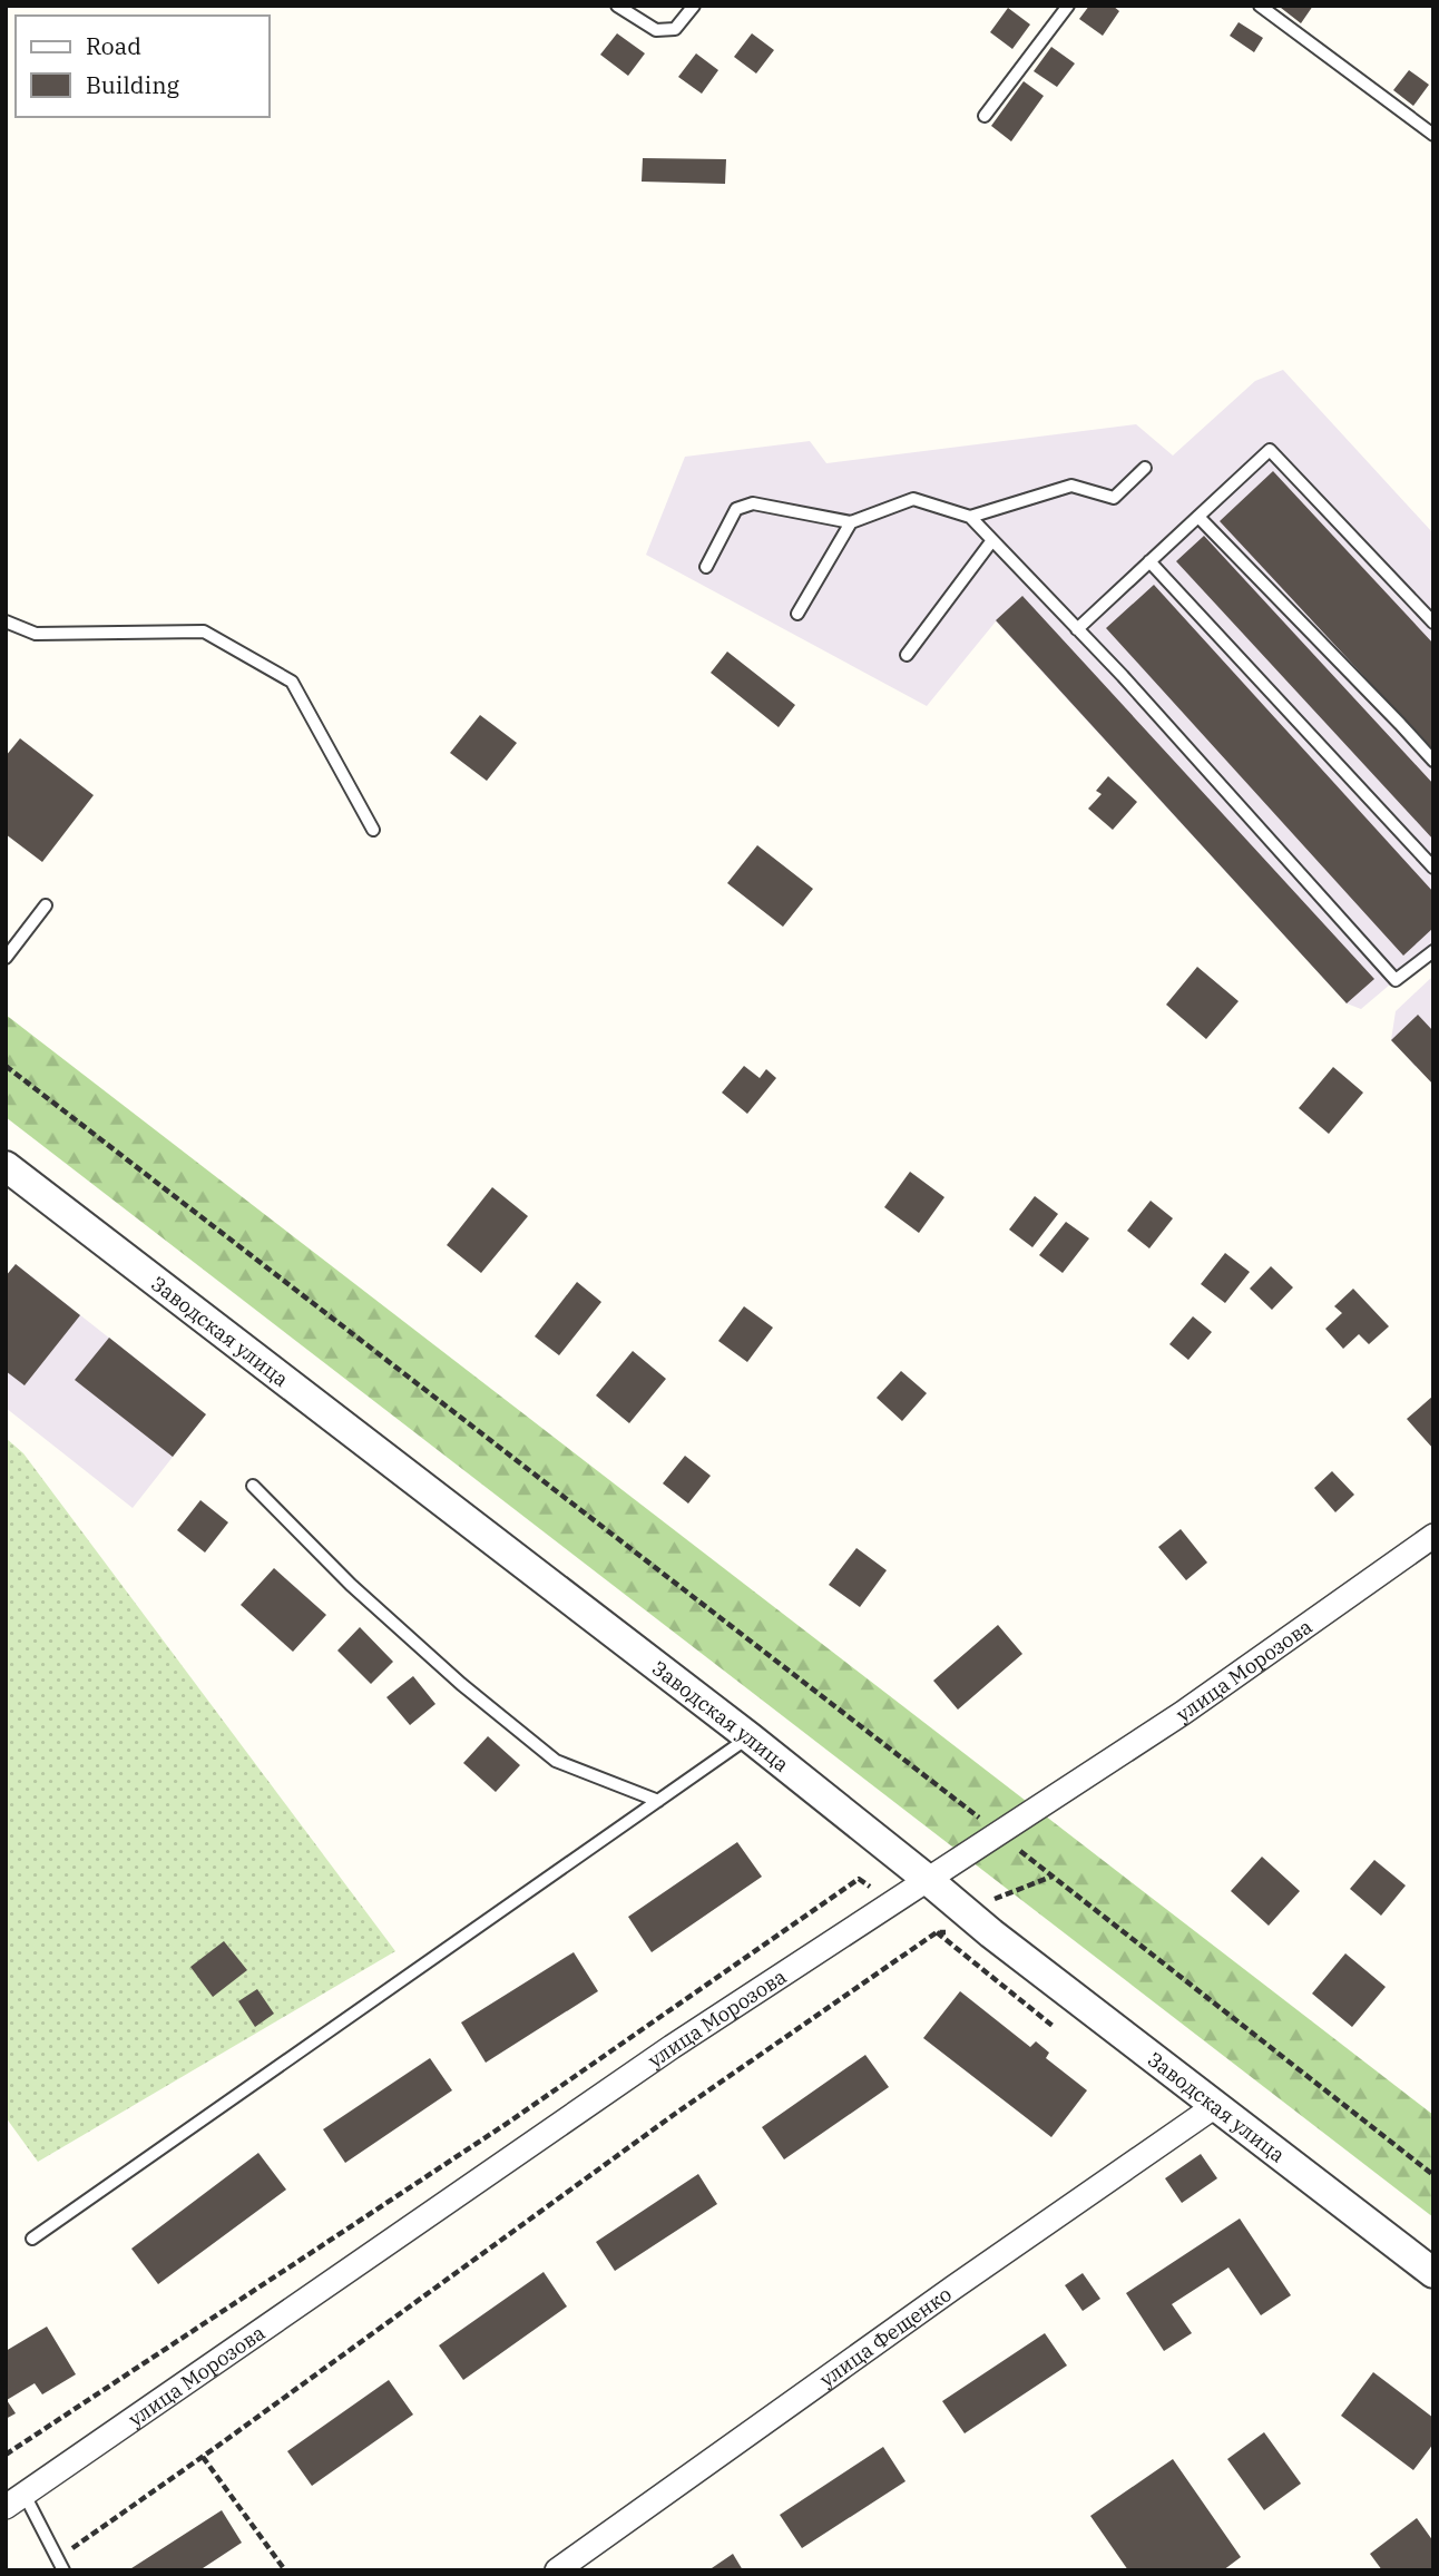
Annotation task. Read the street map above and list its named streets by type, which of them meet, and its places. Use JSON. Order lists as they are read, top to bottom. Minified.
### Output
{"streets":{"street":["Заводская улица","улица Морозова","улица Фещенко"]},"crossings":[["Заводская улица","улица Морозова"],["Заводская улица","улица Фещенко"]],"legend":["Road","Building"]}
